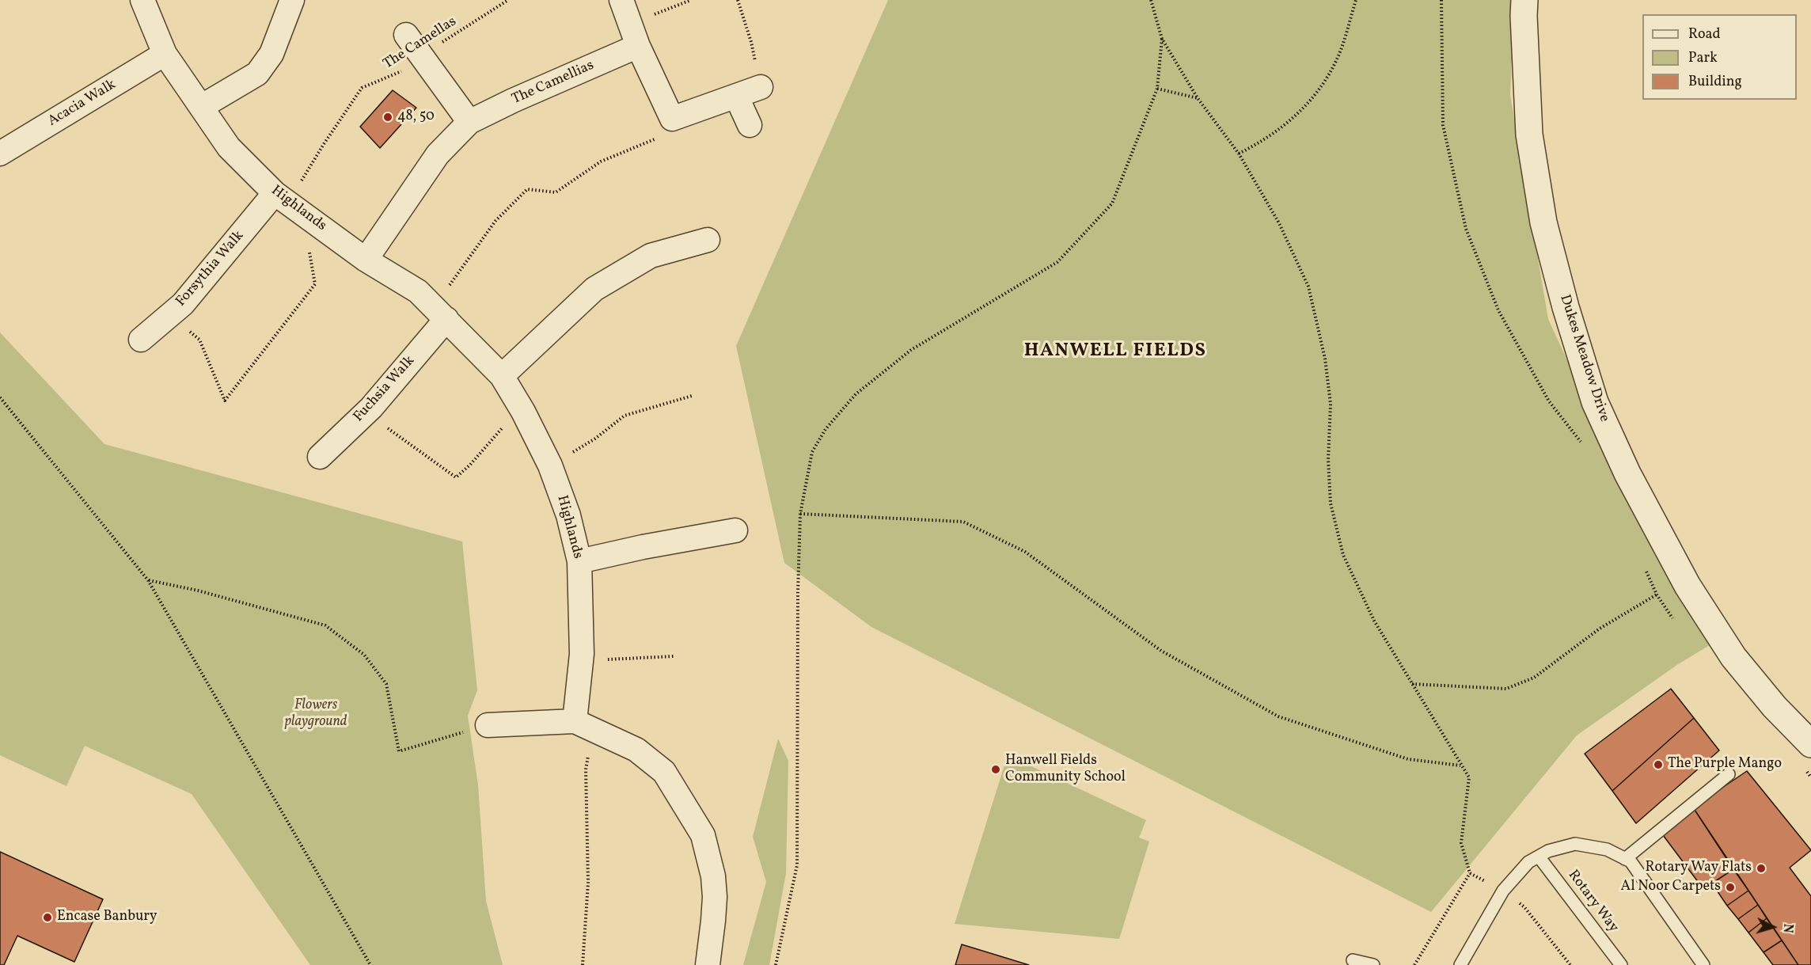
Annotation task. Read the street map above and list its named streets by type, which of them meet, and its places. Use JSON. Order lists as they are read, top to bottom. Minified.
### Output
{"streets":{"street":["The Camellias","Acacia Walk","Highlands","Forsythia Walk","Dukes Meadow Drive","Fuchsia Walk"],"lane":["Rotary Way"],"path":["The Camellas"]},"crossings":[["The Camellas","Highlands"],["The Camellas","Forsythia Walk"],["The Camellias","Highlands"],["Acacia Walk","Highlands"],["Highlands","Forsythia Walk"],["Highlands","Fuchsia Walk"]],"districts":["HANWELL FIELDS"],"parks":["Flowers playground"],"places":["48, 50","The Purple Mango","Hanwell Fields Community School","Rotary Way Flats","Al Noor Carpets","Encase Banbury"],"legend":["Road","Park","Building"],"north":"right"}
